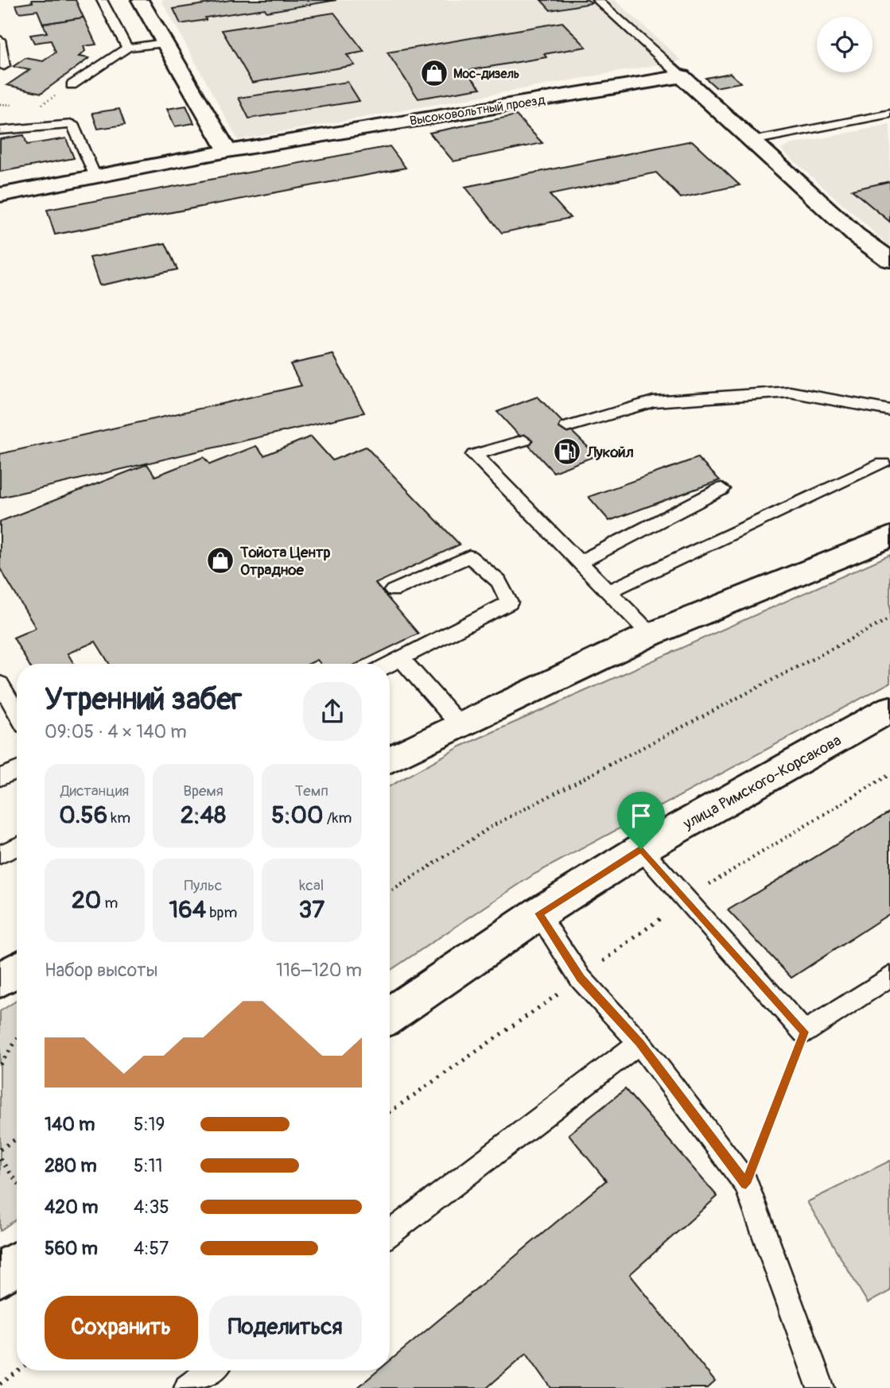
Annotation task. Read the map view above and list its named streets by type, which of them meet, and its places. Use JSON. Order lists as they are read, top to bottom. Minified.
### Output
{"streets":{"street":["Высоковольтный проезд","улица Римского-Корсакова"]},"places":{"shop":["Мос-дизель","Тойота Центр Отрадное"],"fuel station":["Лукойл"]},"page":{"heading":["Утренний забег","09:05 · 4 × 140 m"],"stats":[["Дистанция","0.56 km"],["Время","2:48"],["Темп","5:00 /km"],["20 m"],["Пульс","164 bpm"],["kcal","37"]],"chart":["Набор высоты","116–120 m"],"list":[{"name":"140 m","note":"5:19"},{"name":"280 m","note":"5:11"},{"name":"420 m","note":"4:35"},{"name":"560 m","note":"4:57"}],"buttons":["Сохранить","Поделиться"]}}
